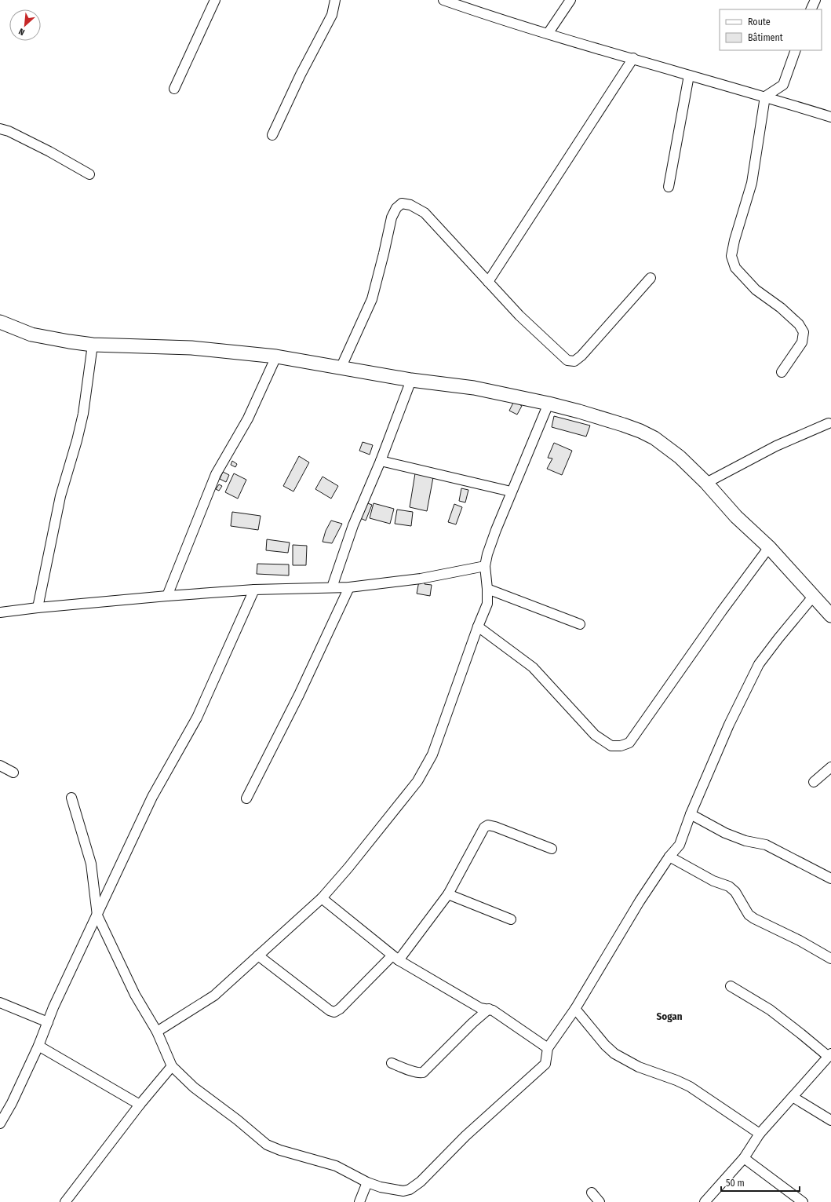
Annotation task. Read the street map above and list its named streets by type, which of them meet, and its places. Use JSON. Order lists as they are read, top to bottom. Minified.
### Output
{"districts":["Sogan"],"legend":["Route","Bâtiment"],"scale_bar":"50 m","north":"bottom left"}
